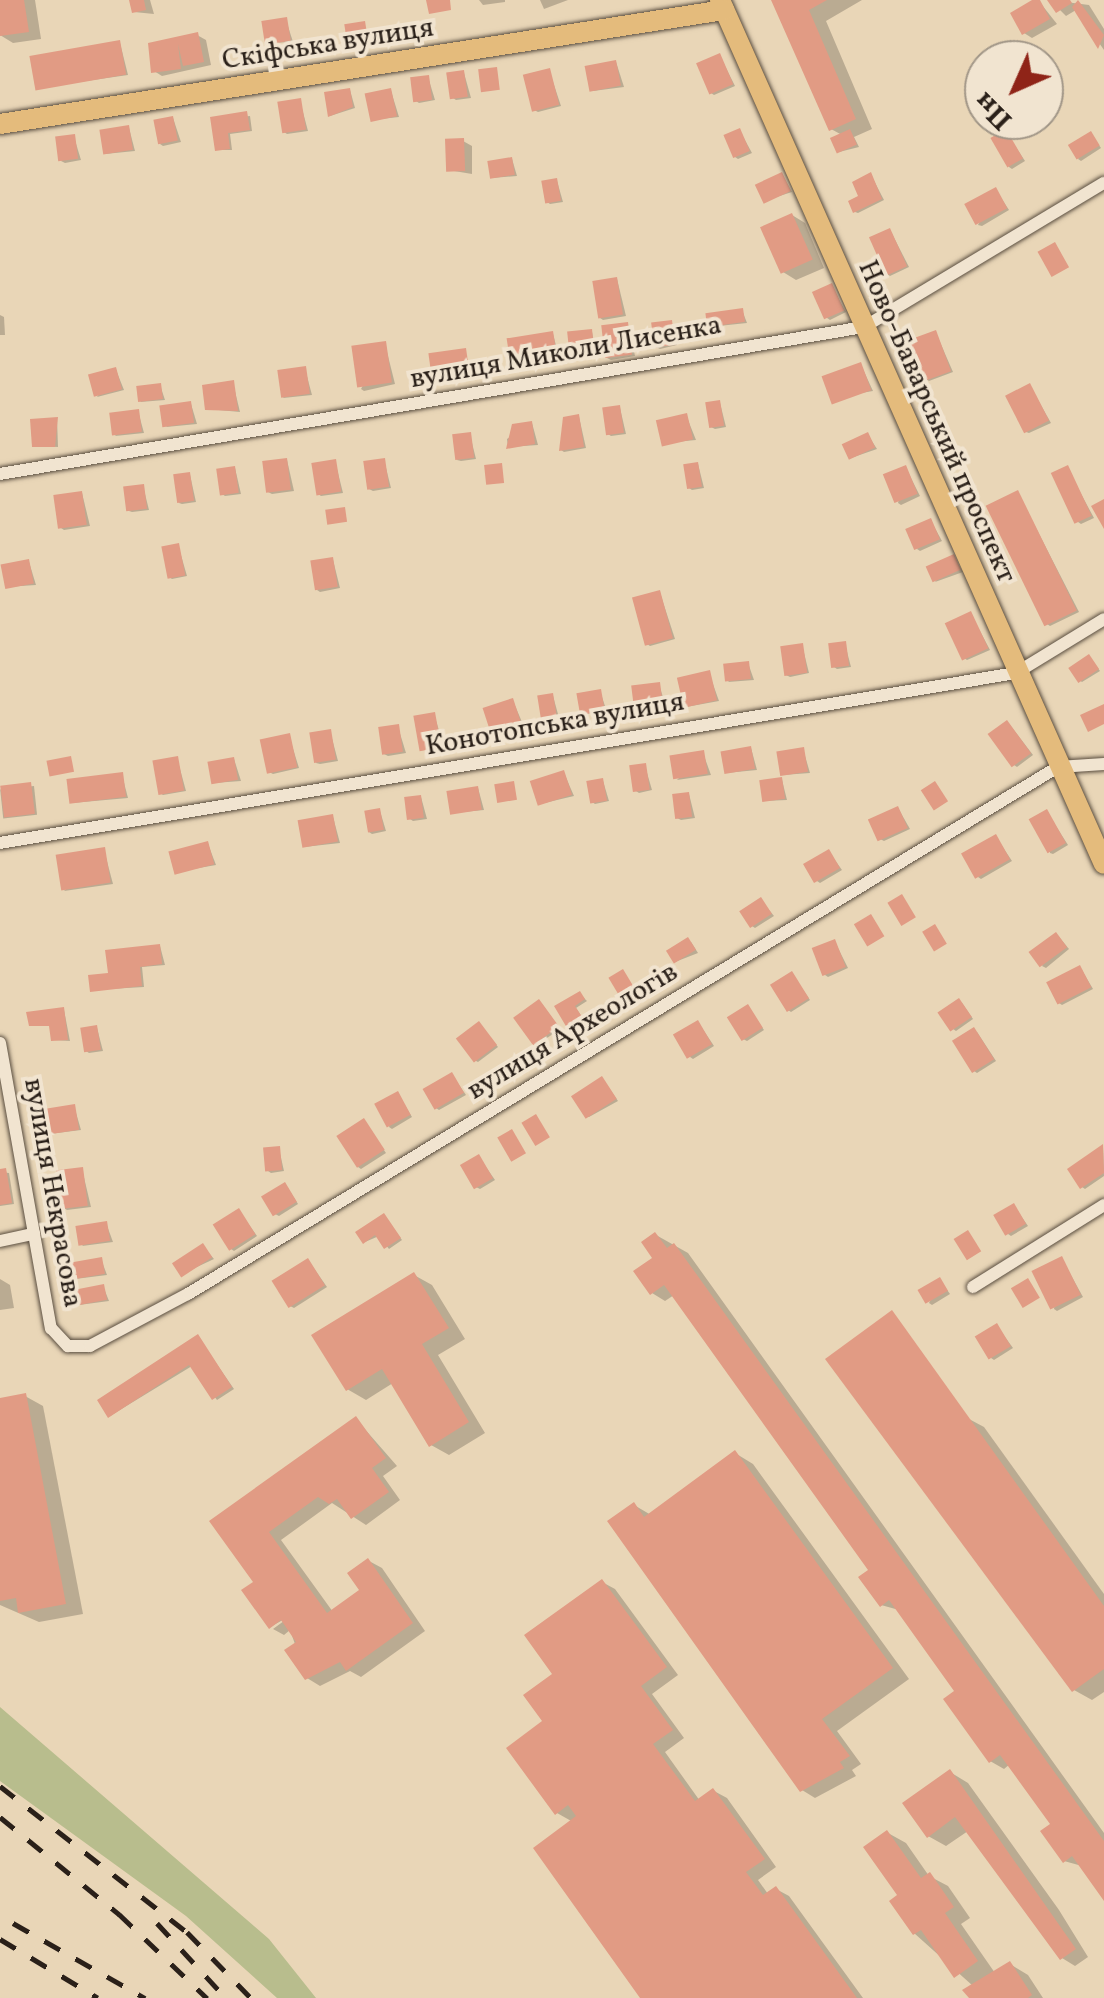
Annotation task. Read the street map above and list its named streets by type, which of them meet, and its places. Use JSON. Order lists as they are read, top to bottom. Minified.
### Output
{"streets":{"main road":["Скіфська вулиця","Ново-Баварський проспект"],"street":["вулиця Миколи Лисенка","Конотопська вулиця","вулиця Археологів","вулиця Некрасова"]},"crossings":[["Скіфська вулиця","Ново-Баварський проспект"],["вулиця Миколи Лисенка","Ново-Баварський проспект"],["Ново-Баварський проспект","Конотопська вулиця"],["Ново-Баварський проспект","вулиця Археологів"],["вулиця Археологів","вулиця Некрасова"]],"north":"bottom left"}
